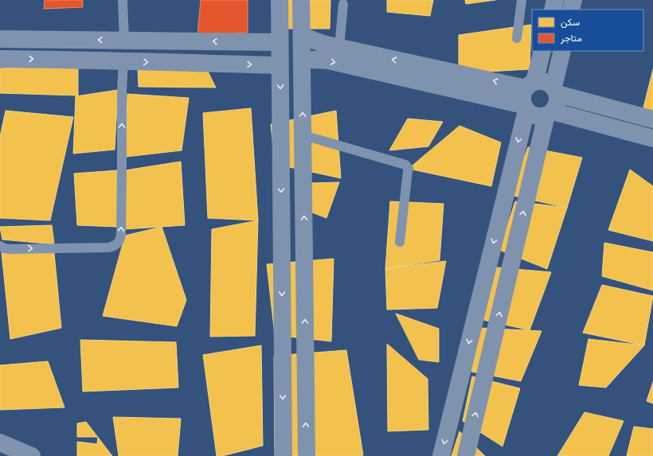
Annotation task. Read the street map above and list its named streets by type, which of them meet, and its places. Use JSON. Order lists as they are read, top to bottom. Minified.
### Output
{"legend":["سكن","متاجر"]}
